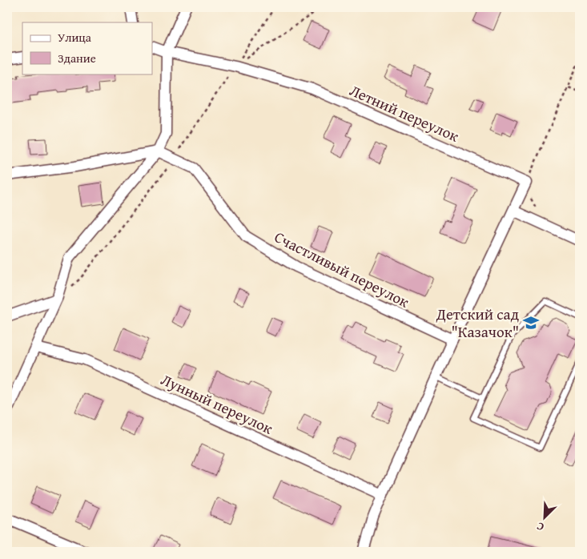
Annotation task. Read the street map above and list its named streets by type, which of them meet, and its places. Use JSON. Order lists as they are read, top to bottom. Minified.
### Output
{"streets":{"street":["Летний переулок","Счастливый переулок","Лунный переулок"]},"places":{"school or university":["Детский сад \"Казачок\""]},"legend":["Улица","Здание"],"north":"bottom left"}
